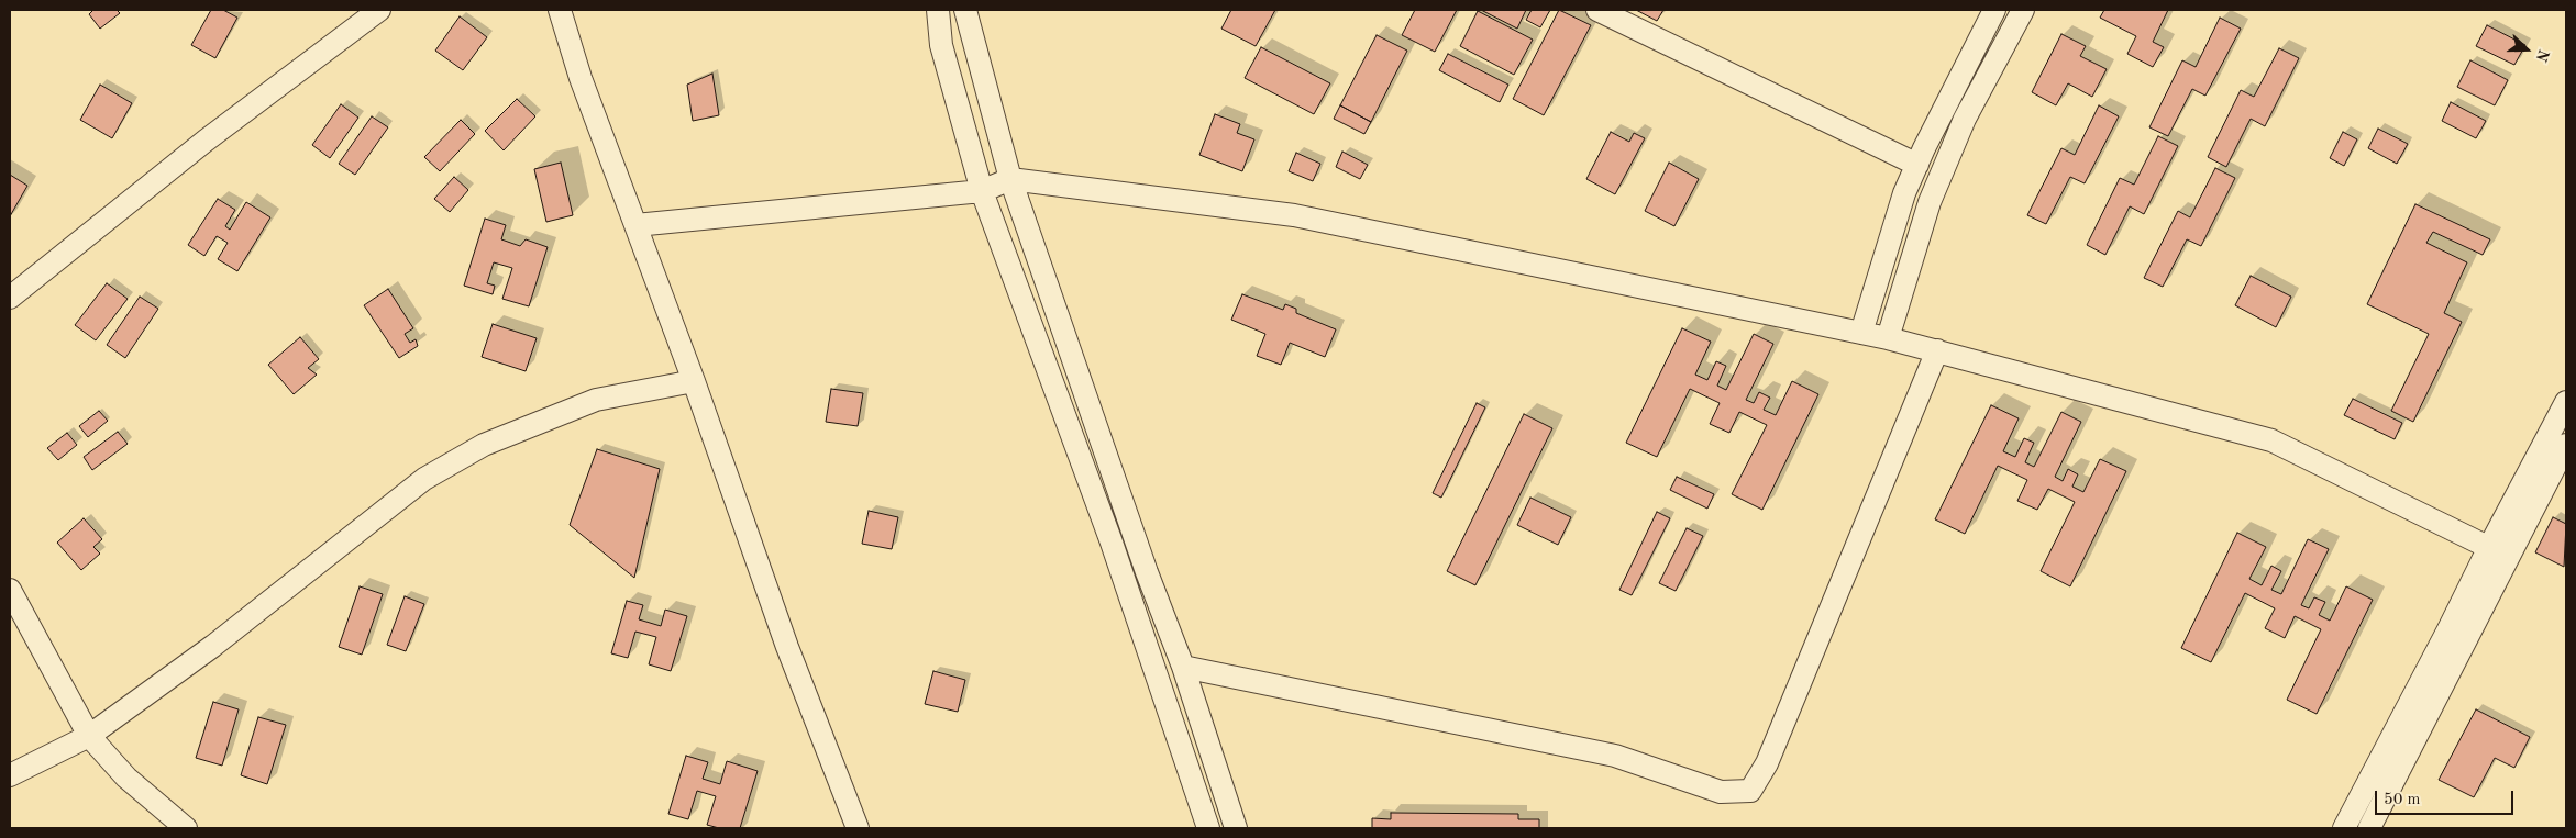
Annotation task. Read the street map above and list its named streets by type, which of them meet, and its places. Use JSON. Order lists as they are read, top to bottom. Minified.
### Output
{"scale_bar":"50 m","north":"right"}
